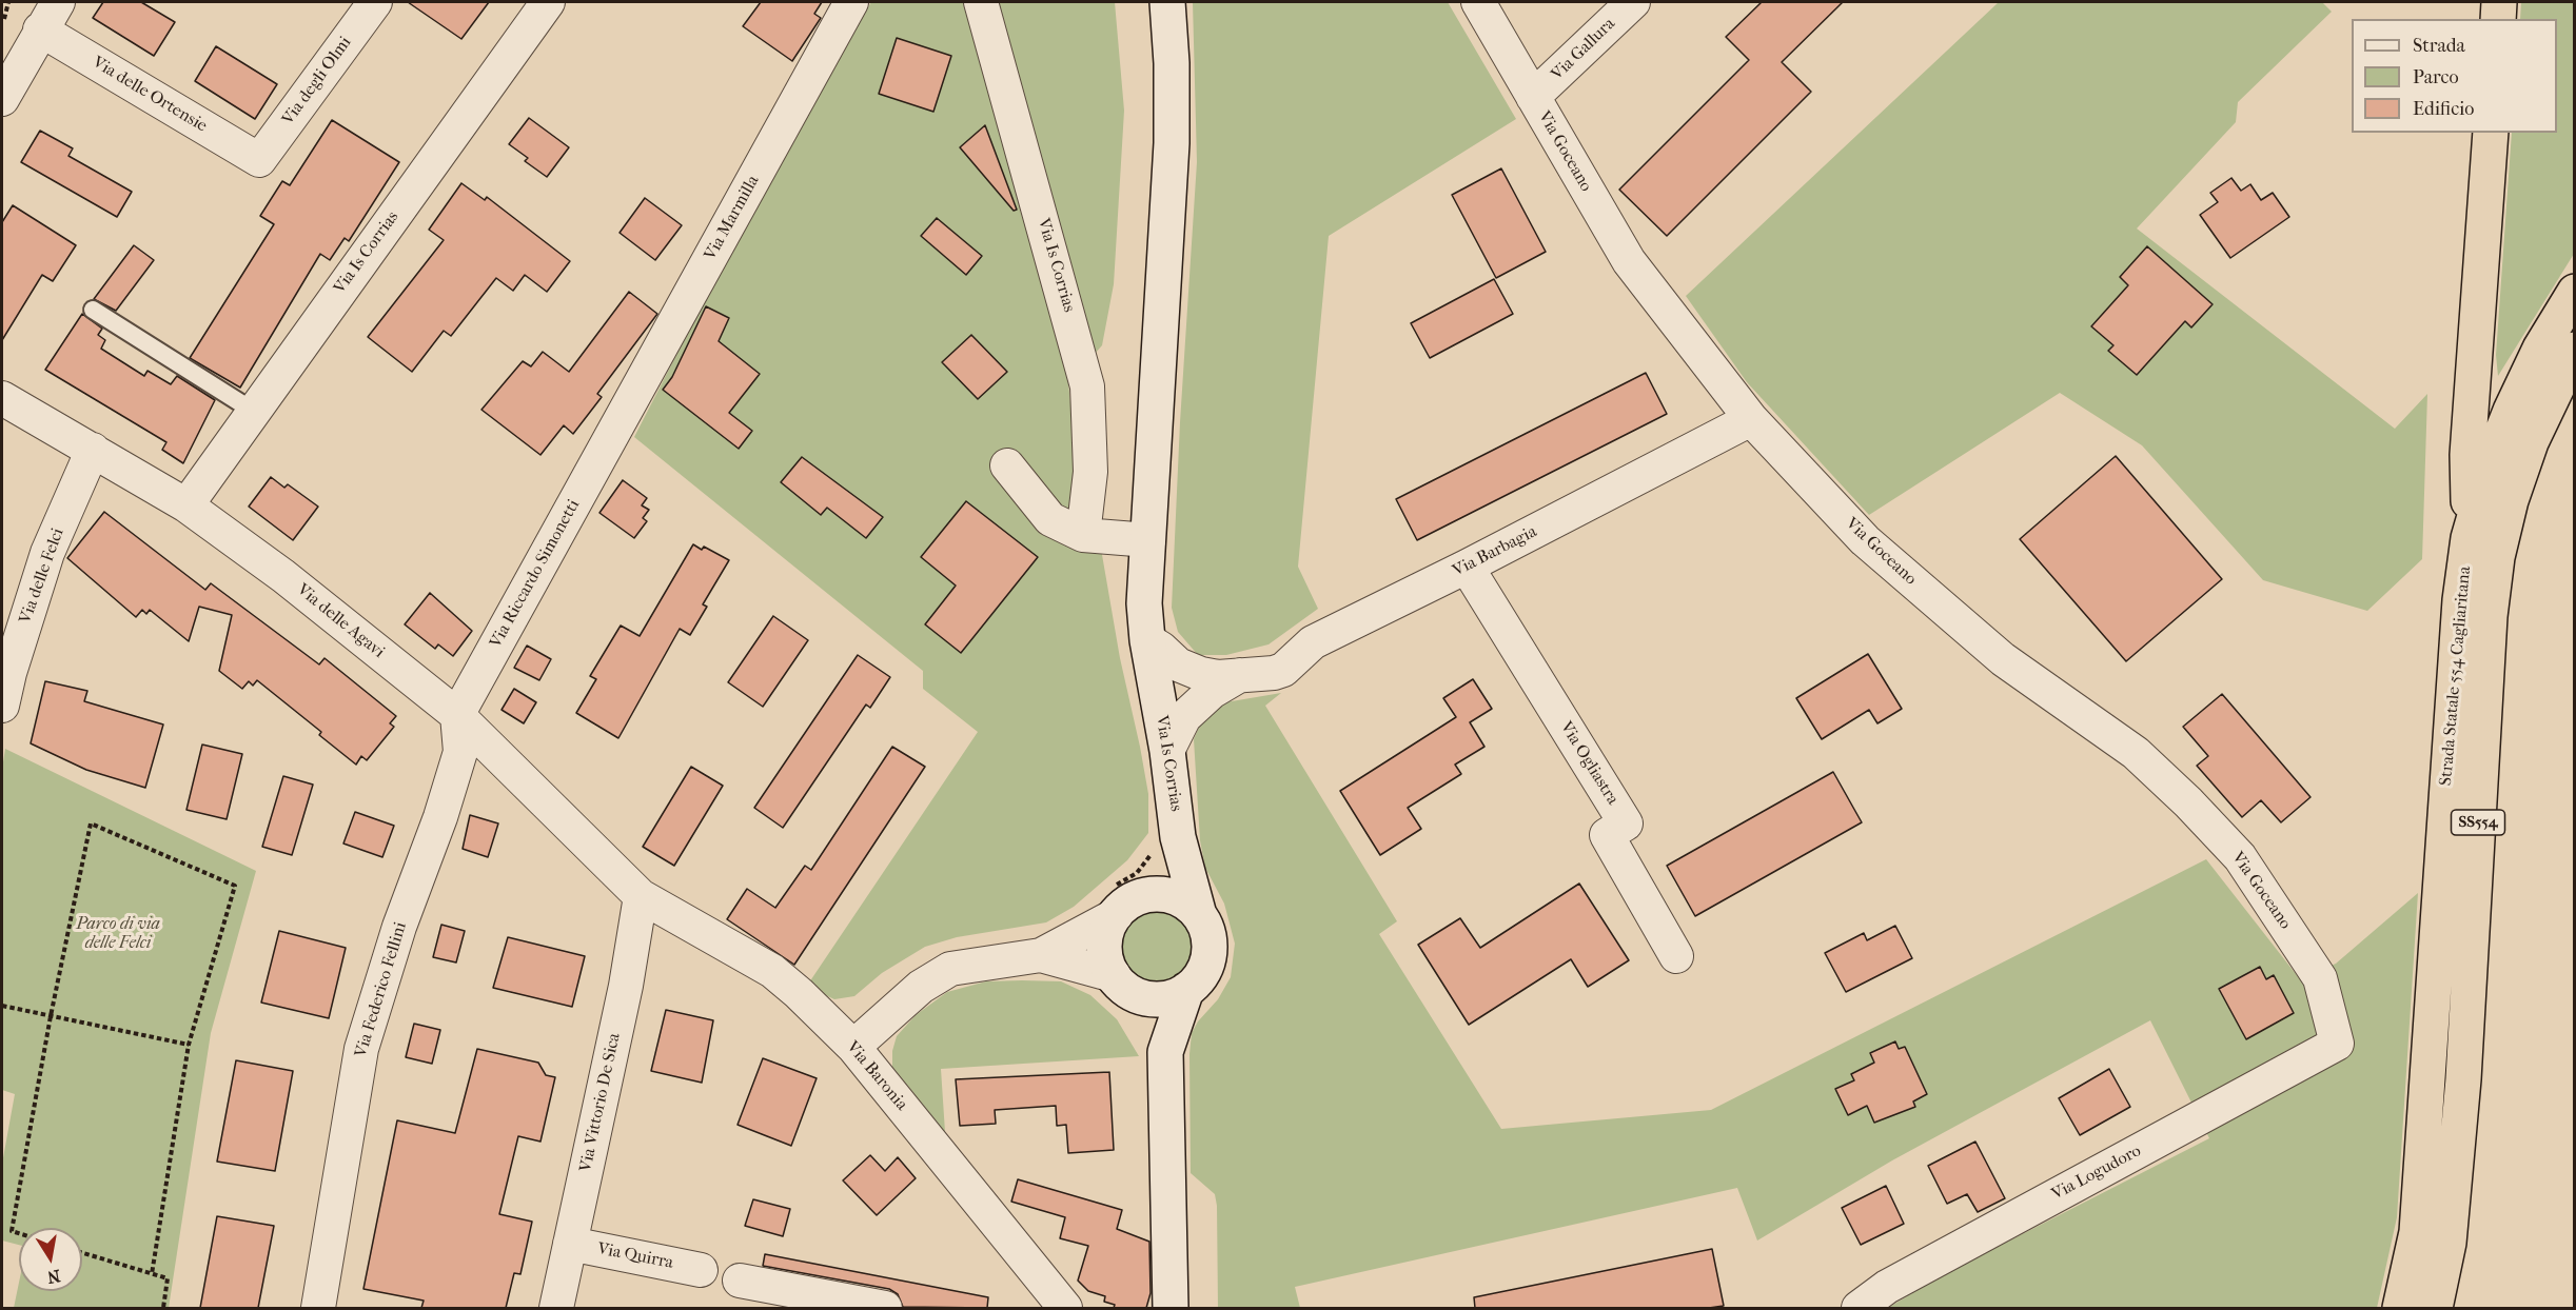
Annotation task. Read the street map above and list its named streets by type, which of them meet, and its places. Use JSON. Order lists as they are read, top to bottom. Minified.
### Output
{"streets":{"highway":["Strada Statale 554 Cagliaritana","SS554"],"street":["Via Gallura","Via degli Olmi","Via delle Ortensie","Via Goceano","Via Marmilla","Via Is Corrias","Via Barbagia","Via Riccardo Simonetti","Via delle Felci","Via delle Agavi","Via Ogliastra","Via Federico Fellini","Via Baronia","Via Vittorio De Sica","Via Logudoro","Via Quirra"]},"crossings":[["Via Gallura","Via Goceano"],["Via degli Olmi","Via delle Ortensie"],["Via Goceano","Via Barbagia"],["Via Goceano","Via Logudoro"],["Via Marmilla","Via Riccardo Simonetti"],["Via Is Corrias","Via Barbagia"],["Via Is Corrias","Via delle Agavi"],["Via Barbagia","Via Ogliastra"],["Via Riccardo Simonetti","Via delle Agavi"],["Via Riccardo Simonetti","Via Federico Fellini"],["Via delle Felci","Via delle Agavi"],["Via delle Agavi","Via Federico Fellini"],["Via delle Agavi","Via Baronia"],["Via delle Agavi","Via Vittorio De Sica"],["Via Baronia","Via Vittorio De Sica"],["Via Vittorio De Sica","Via Quirra"]],"parks":["Parco di via delle Felci"],"legend":["Strada","Parco","Edificio"],"north":"bottom"}
